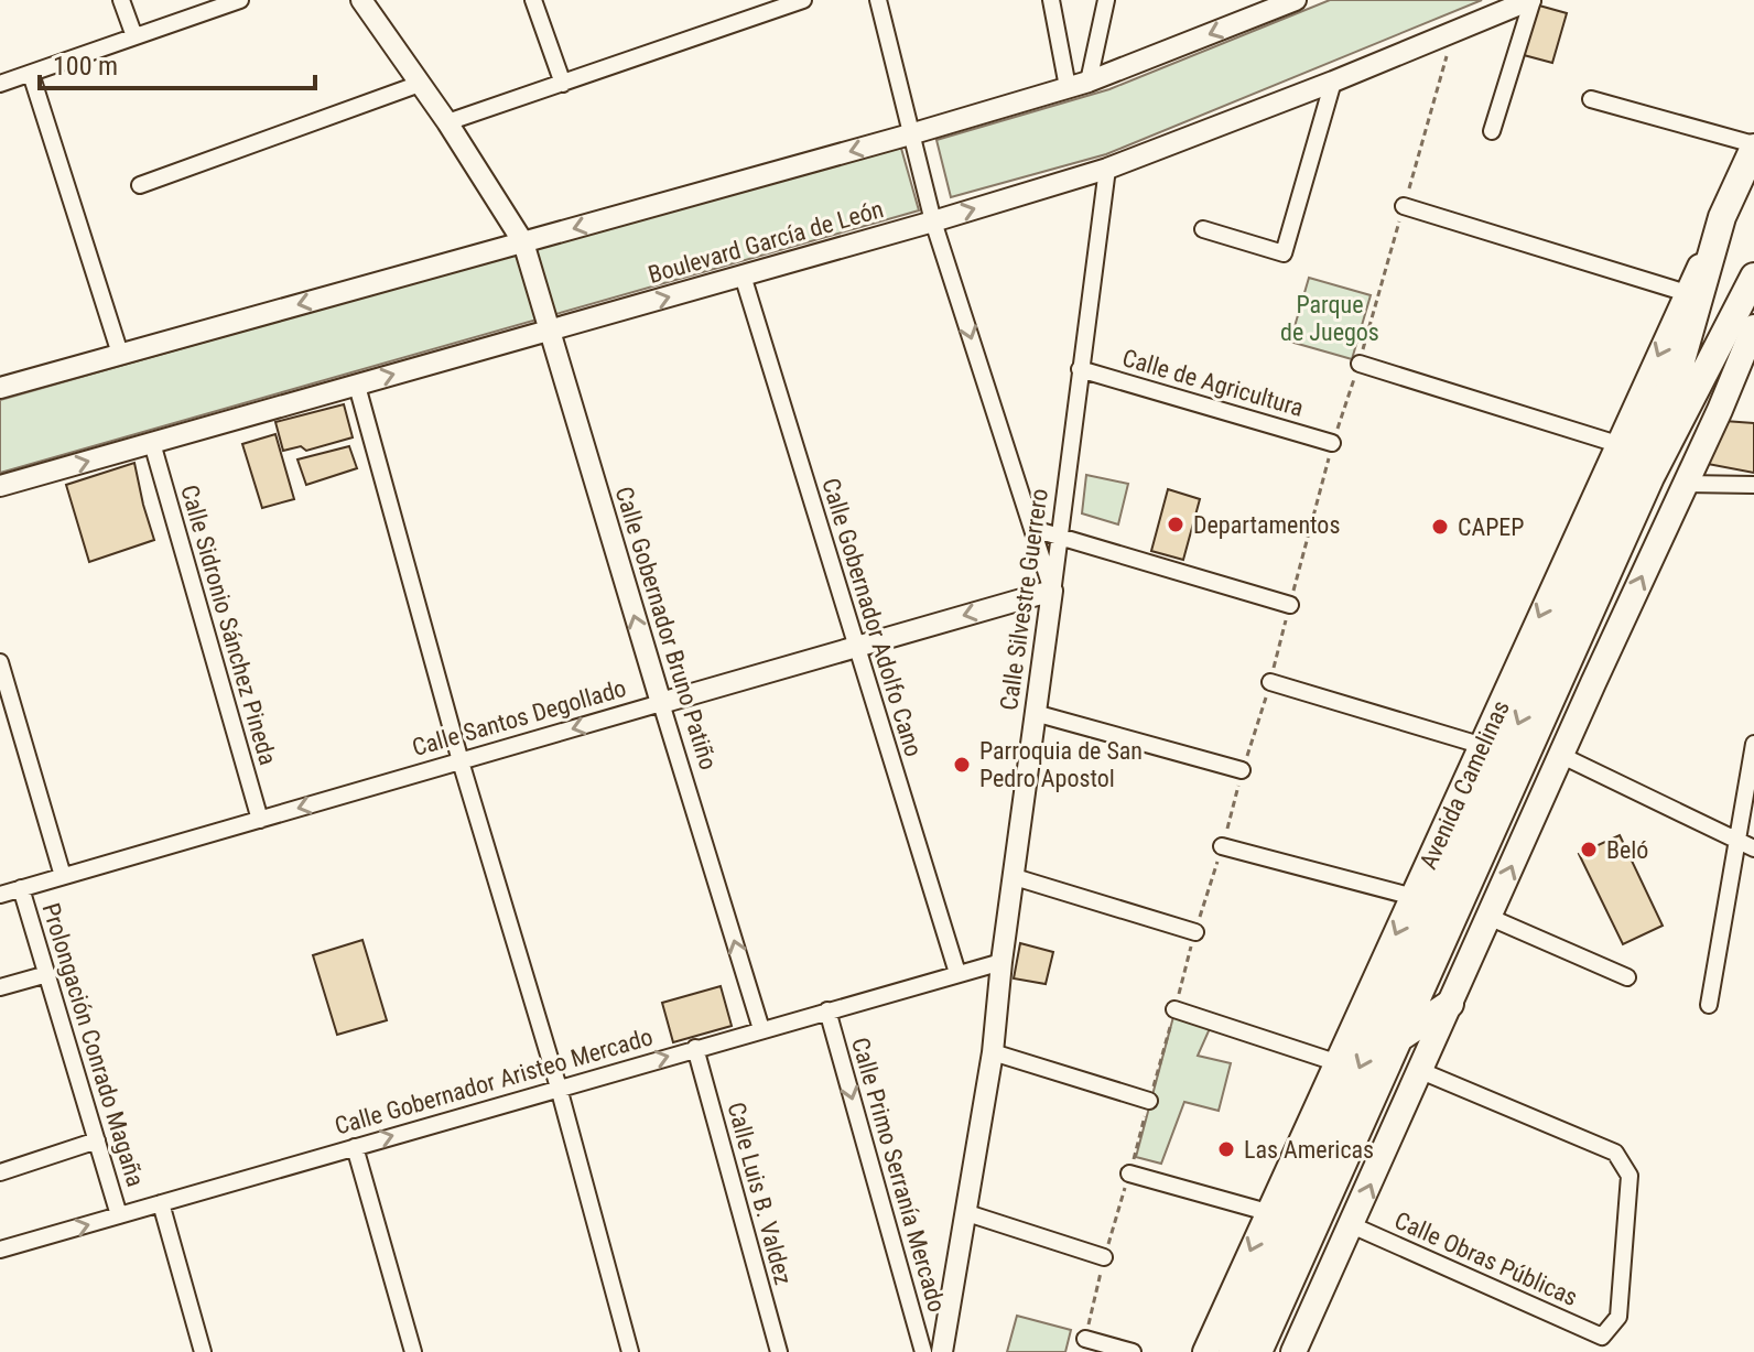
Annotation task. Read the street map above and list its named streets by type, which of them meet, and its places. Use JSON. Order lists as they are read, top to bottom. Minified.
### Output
{"streets":{"highway":["Avenida Camelinas"],"street":["Boulevard García de León","Calle de Agricultura","Calle Silvestre Guerrero","Calle Gobernador Adolfo Cano","Calle Sidronio Sánchez Pineda","Calle Gobernador Bruno Patiño","Calle Santos Degollado","Prolongación Conrado Magaña","Calle Gobernador Aristeo Mercado","Calle Primo Serranía Mercado","Calle Luis B. Valdez","Calle Obras Públicas"]},"crossings":[["Boulevard García de León","Calle Silvestre Guerrero"],["Boulevard García de León","Calle Gobernador Adolfo Cano"],["Boulevard García de León","Calle Sidronio Sánchez Pineda"],["Boulevard García de León","Calle Gobernador Bruno Patiño"],["Calle de Agricultura","Calle Silvestre Guerrero"],["Calle Silvestre Guerrero","Calle Santos Degollado"],["Calle Silvestre Guerrero","Calle Gobernador Aristeo Mercado"],["Calle Gobernador Adolfo Cano","Calle Santos Degollado"],["Calle Gobernador Adolfo Cano","Calle Gobernador Aristeo Mercado"],["Calle Sidronio Sánchez Pineda","Calle Santos Degollado"],["Calle Gobernador Bruno Patiño","Calle Santos Degollado"],["Calle Gobernador Bruno Patiño","Calle Gobernador Aristeo Mercado"],["Calle Santos Degollado","Prolongación Conrado Magaña"],["Prolongación Conrado Magaña","Calle Gobernador Aristeo Mercado"],["Calle Gobernador Aristeo Mercado","Calle Primo Serranía Mercado"],["Calle Gobernador Aristeo Mercado","Calle Luis B. Valdez"]],"one_way":["Calle Gobernador Bruno Patiño","Calle Santos Degollado","Calle Gobernador Aristeo Mercado","Calle Primo Serranía Mercado"],"parks":["Parque de Juegos"],"places":["Departamentos","CAPEP","Parroquia de San Pedro Apostol","Beló","Las Americas"],"scale_bar":"100 m"}
